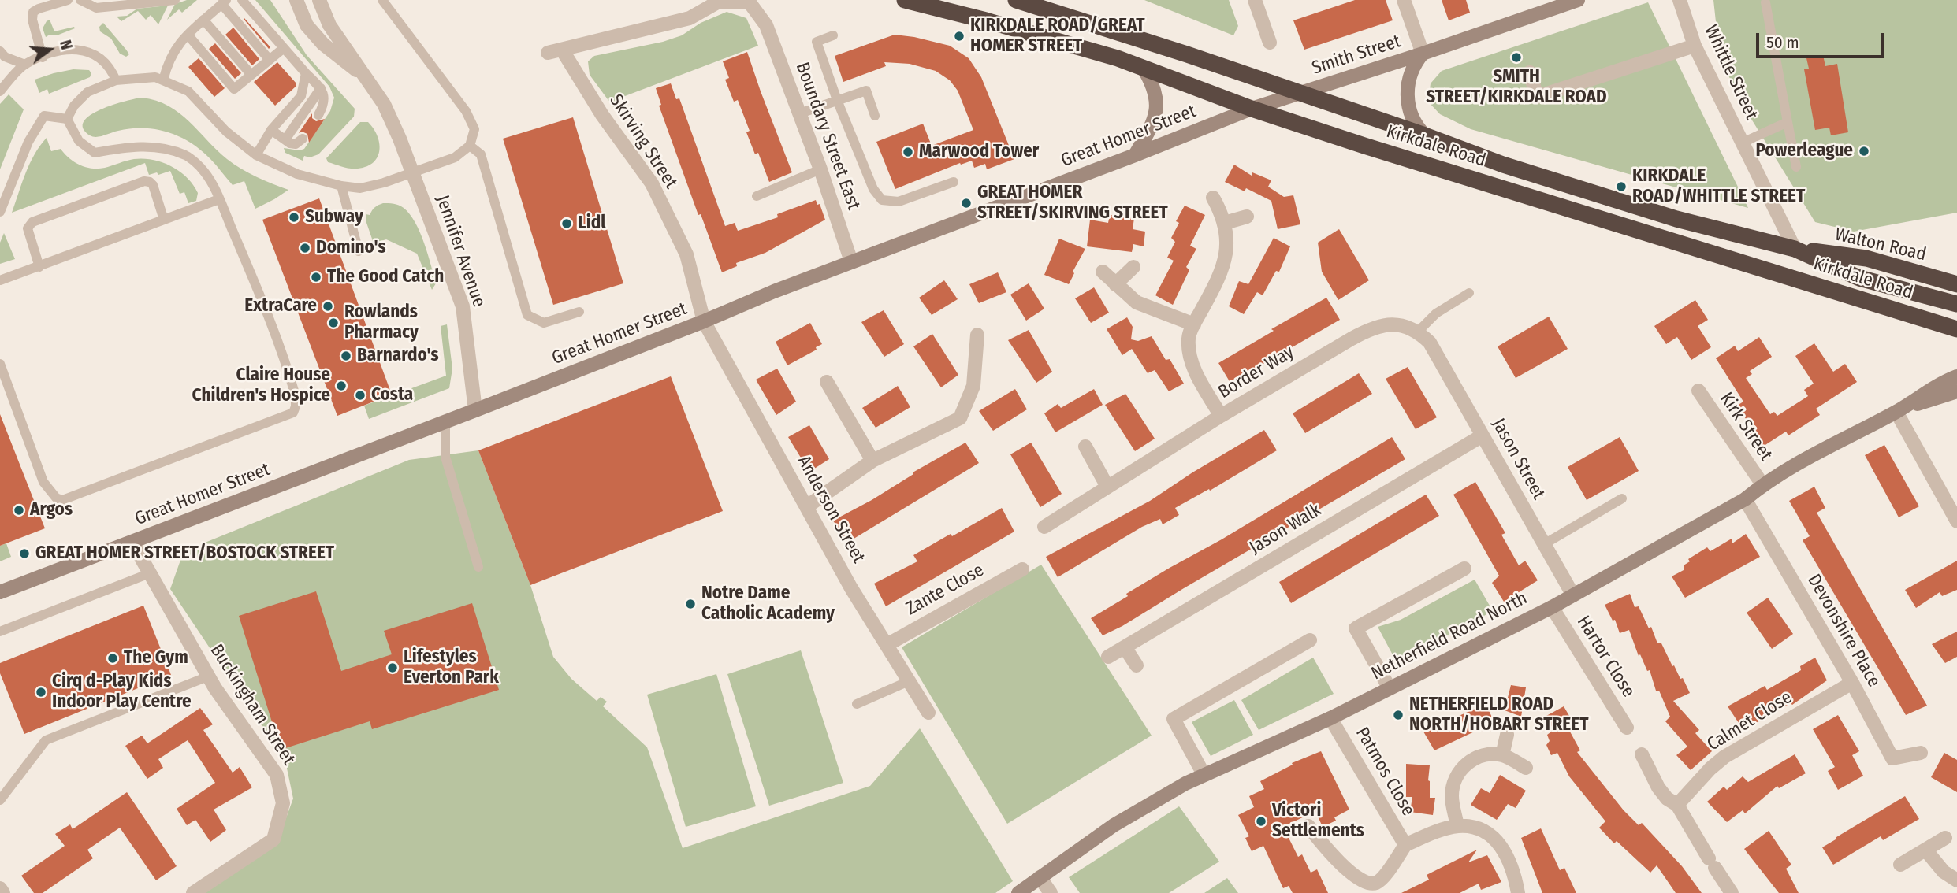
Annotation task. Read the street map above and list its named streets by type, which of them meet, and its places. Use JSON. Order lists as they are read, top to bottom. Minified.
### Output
{"streets":{"highway":["Kirkdale Road","Walton Road"],"street":["Smith Street","Whittle Street","Boundary Street East","Great Homer Street","Skirving Street","Jennifer Avenue","Border Way","Kirk Street","Jason Street","Anderson Street","Jason Walk","Zante Close","Devonshire Place","Netherfield Road North","Hartor Close","Buckingham Street","Calmet Close","Patmos Close"]},"crossings":[["Smith Street","Great Homer Street"],["Smith Street","Kirkdale Road"],["Whittle Street","Kirkdale Road"],["Whittle Street","Walton Road"],["Boundary Street East","Great Homer Street"],["Boundary Street East","Skirving Street"],["Great Homer Street","Skirving Street"],["Great Homer Street","Kirkdale Road"],["Great Homer Street","Jennifer Avenue"],["Great Homer Street","Anderson Street"],["Great Homer Street","Buckingham Street"],["Skirving Street","Anderson Street"],["Kirkdale Road","Walton Road"],["Border Way","Jason Street"],["Kirk Street","Netherfield Road North"],["Jason Street","Jason Walk"],["Jason Street","Netherfield Road North"],["Anderson Street","Zante Close"],["Devonshire Place","Netherfield Road North"],["Devonshire Place","Calmet Close"],["Netherfield Road North","Hartor Close"],["Netherfield Road North","Patmos Close"]],"places":["KIRKDALE ROAD/GREAT HOMER STREET","SMITH STREET/KIRKDALE ROAD","Powerleague","Marwood Tower","KIRKDALE ROAD/WHITTLE STREET","GREAT HOMER STREET/SKIRVING STREET","Subway","Lidl","Domino's","The Good Catch","ExtraCare","Rowlands Pharmacy","Barnardo's","Claire House Children's Hospice","Costa","Argos","GREAT HOMER STREET/BOSTOCK STREET","Notre Dame Catholic Academy","The Gym","Lifestyles Everton Park","Cirq d-Play Kids Indoor Play Centre","NETHERFIELD ROAD NORTH/HOBART STREET","Victori Settlements"],"scale_bar":"50 m","north":"right"}
